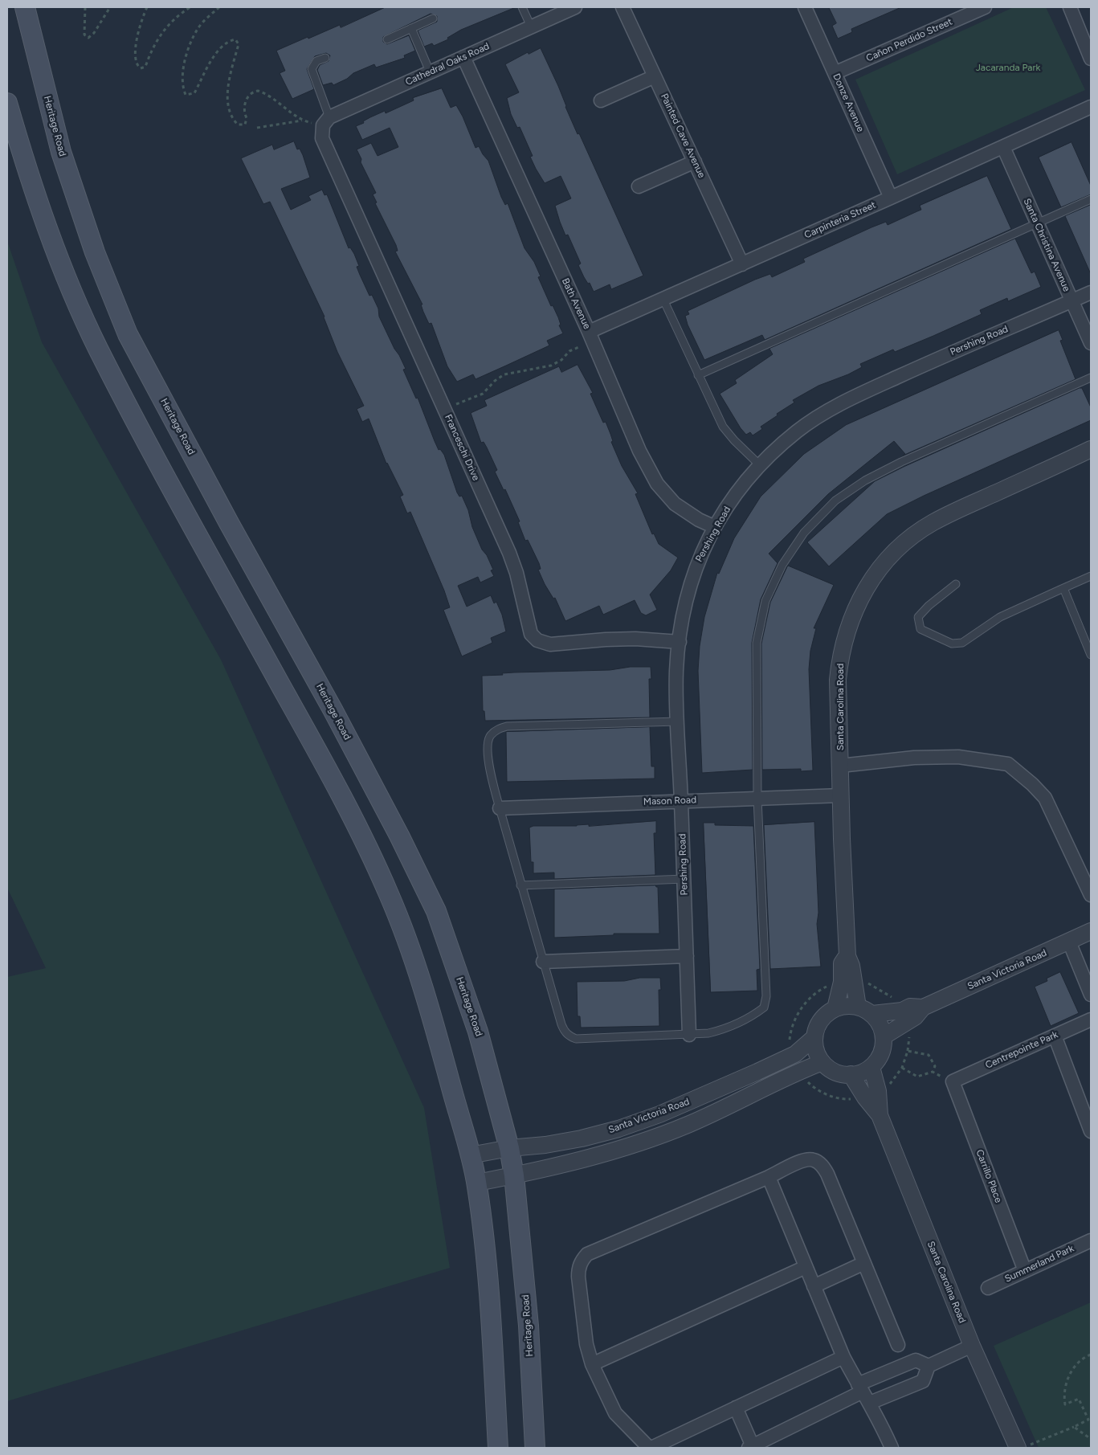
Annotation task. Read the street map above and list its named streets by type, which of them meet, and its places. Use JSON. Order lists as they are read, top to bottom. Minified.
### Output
{"streets":{"main road":["Heritage Road"],"street":["Cañon Perdido Street","Cathedral Oaks Road","Donze Avenue","Painted Cave Avenue","Carpinteria Street","Santa Christina Avenue","Bath Avenue","Pershing Road","Franceschi Drive","Santa Carolina Road","Mason Road","Santa Victoria Road","Centrepointe Park","Carrillo Place","Summerland Park"]},"crossings":[["Cañon Perdido Street","Donze Avenue"],["Cathedral Oaks Road","Bath Avenue"],["Cathedral Oaks Road","Franceschi Drive"],["Donze Avenue","Carpinteria Street"],["Heritage Road","Santa Victoria Road"],["Painted Cave Avenue","Carpinteria Street"],["Carpinteria Street","Santa Christina Avenue"],["Carpinteria Street","Bath Avenue"],["Santa Christina Avenue","Pershing Road"],["Bath Avenue","Pershing Road"],["Pershing Road","Franceschi Drive"],["Pershing Road","Mason Road"],["Santa Carolina Road","Mason Road"],["Santa Carolina Road","Santa Victoria Road"],["Centrepointe Park","Carrillo Place"],["Carrillo Place","Summerland Park"]],"parks":["Jacaranda Park"]}
